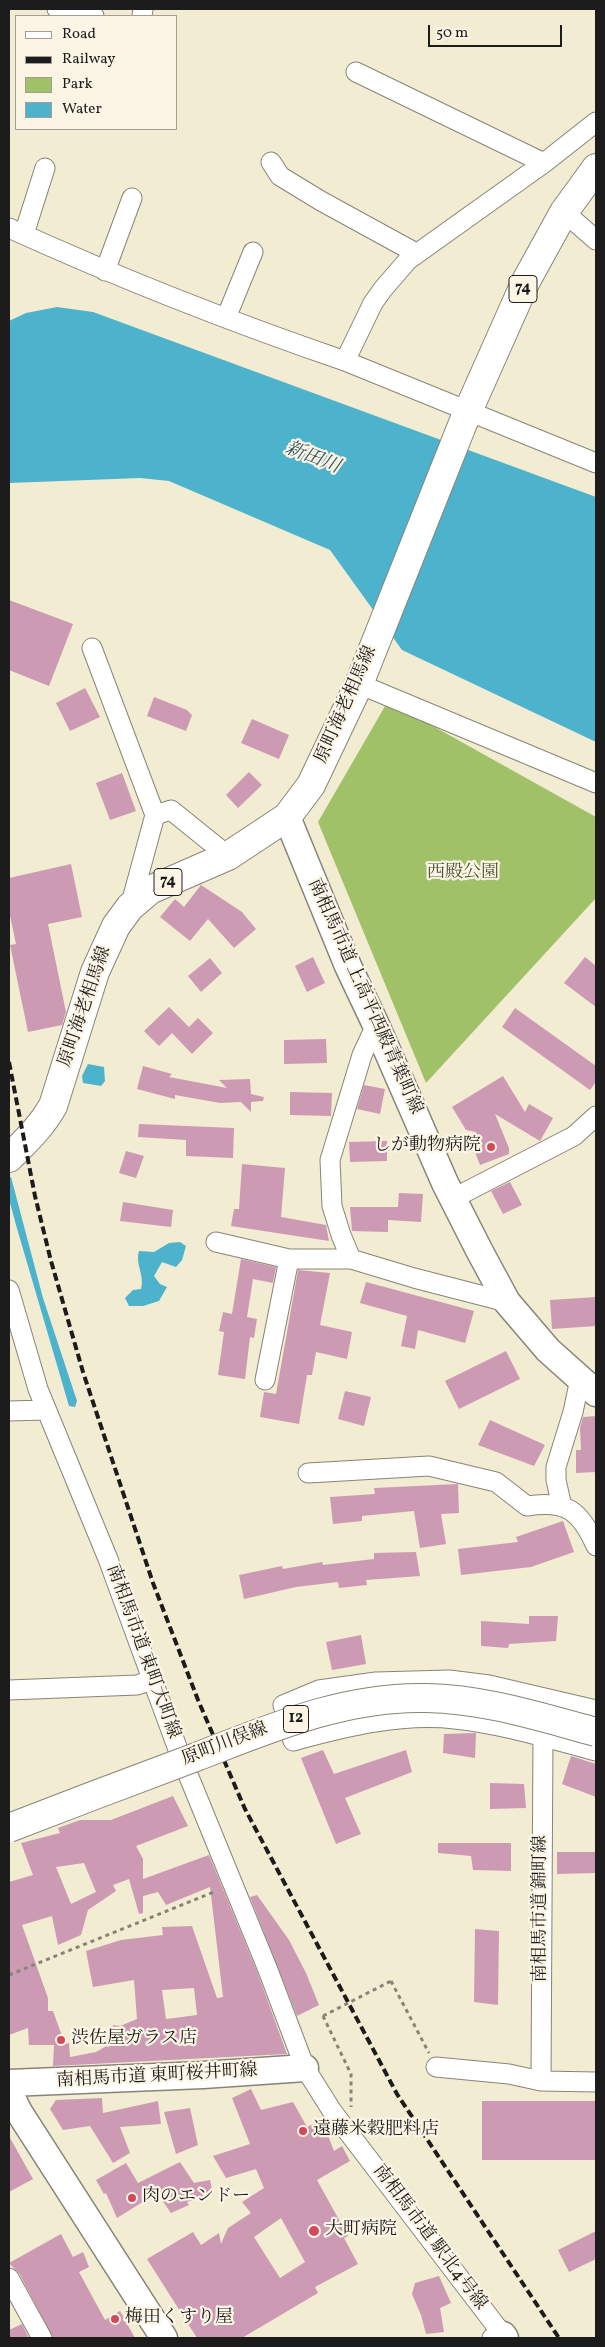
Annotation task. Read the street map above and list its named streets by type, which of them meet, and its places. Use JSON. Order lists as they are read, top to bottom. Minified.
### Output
{"streets":{"main road":["74","原町海老相馬線","12","原町川俣線"],"street":["南相馬市道 上高平西殿青葉町線","南相馬市道 東町大町線","南相馬市道 錦町線","南相馬市道 東町桜井町線","南相馬市道 駅北4号線"]},"crossings":[["原町海老相馬線","南相馬市道 上高平西殿青葉町線"],["南相馬市道 東町大町線","南相馬市道 東町桜井町線"],["南相馬市道 東町大町線","南相馬市道 駅北4号線"],["南相馬市道 東町桜井町線","南相馬市道 駅北4号線"]],"water":["新田川"],"parks":["西殿公園"],"places":["しが動物病院","渋佐屋ガラス店","遠藤米穀肥料店","肉のエンドー","大町病院","梅田くすり屋"],"legend":["Road","Railway","Park","Water"],"scale_bar":"50 m"}
